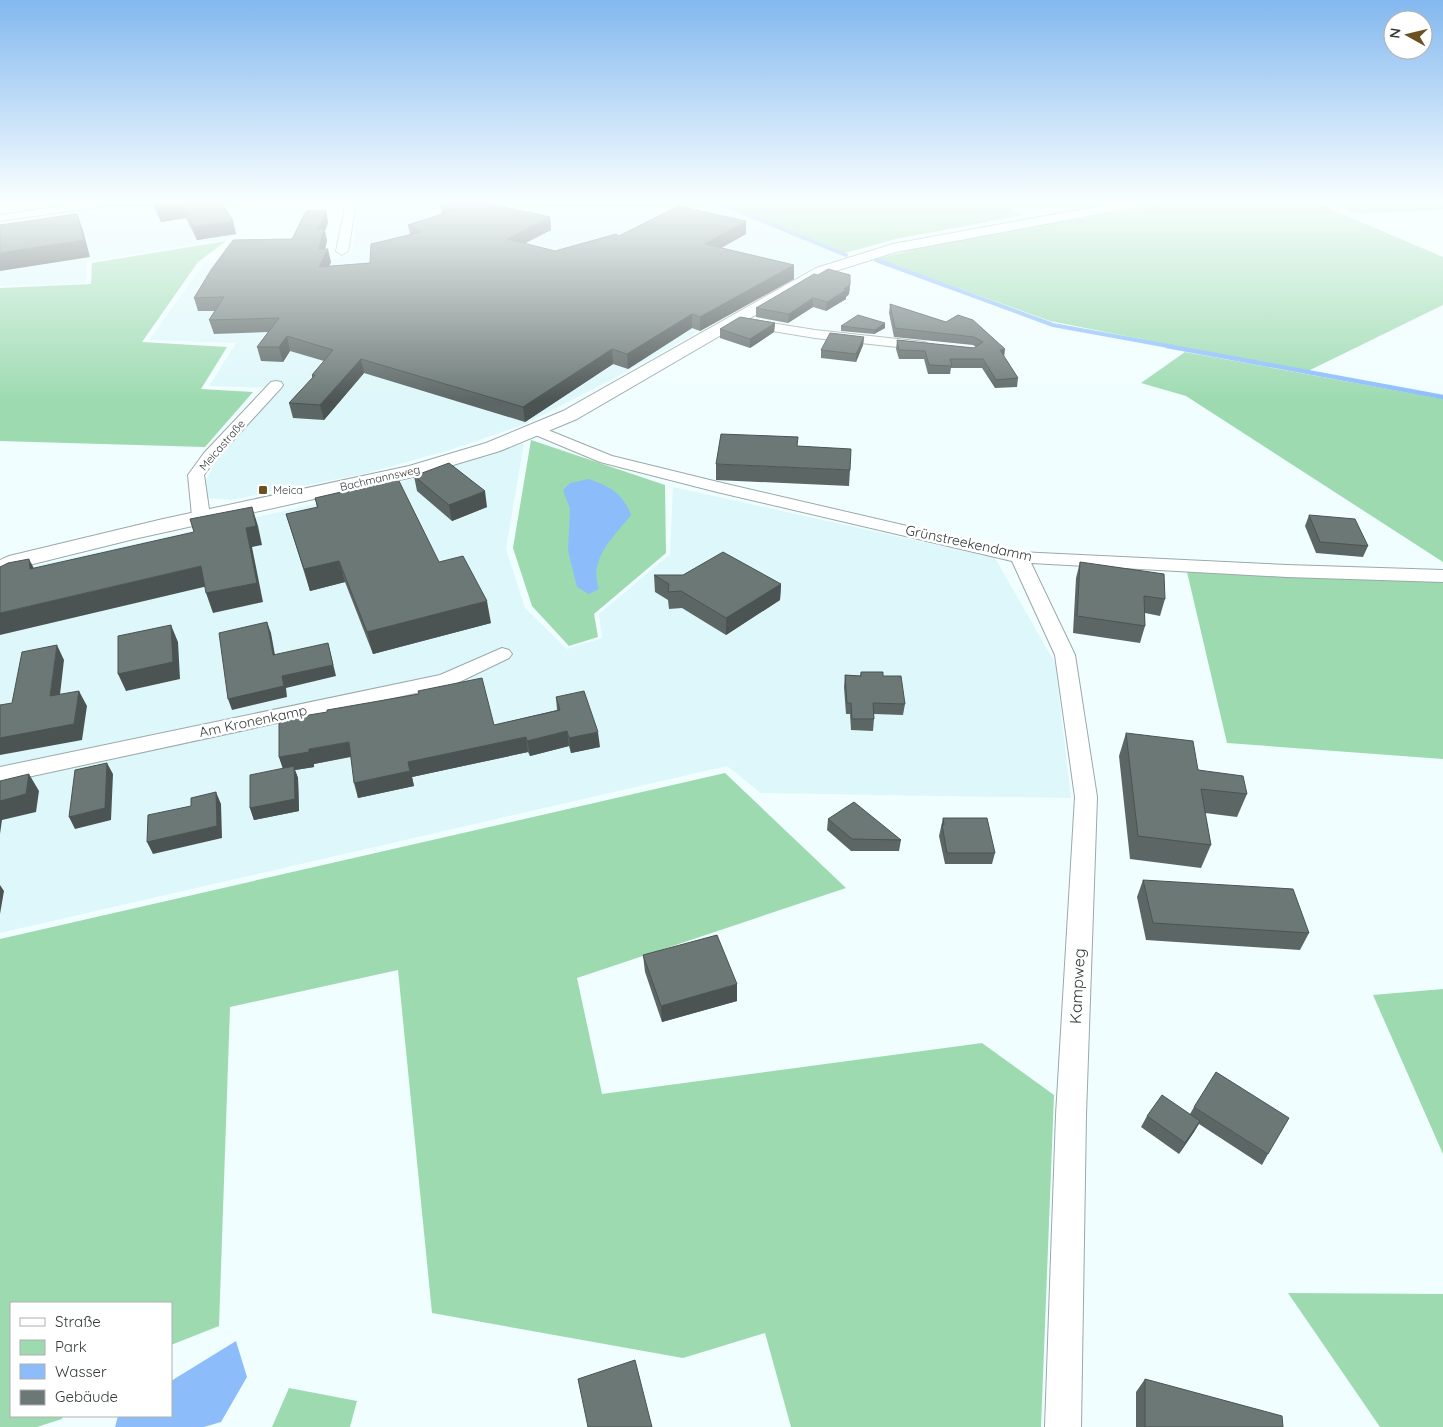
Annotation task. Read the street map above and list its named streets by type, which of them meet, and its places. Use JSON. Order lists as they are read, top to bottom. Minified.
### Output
{"streets":{"street":["Meicastraße","Bachmannsweg","Grünstreekendamm","Am Kronenkamp","Kampweg"]},"crossings":[["Meicastraße","Bachmannsweg"],["Bachmannsweg","Grünstreekendamm"],["Grünstreekendamm","Kampweg"]],"places":{"transit":["Meica"]},"legend":["Straße","Park","Wasser","Gebäude"],"north":"left"}
